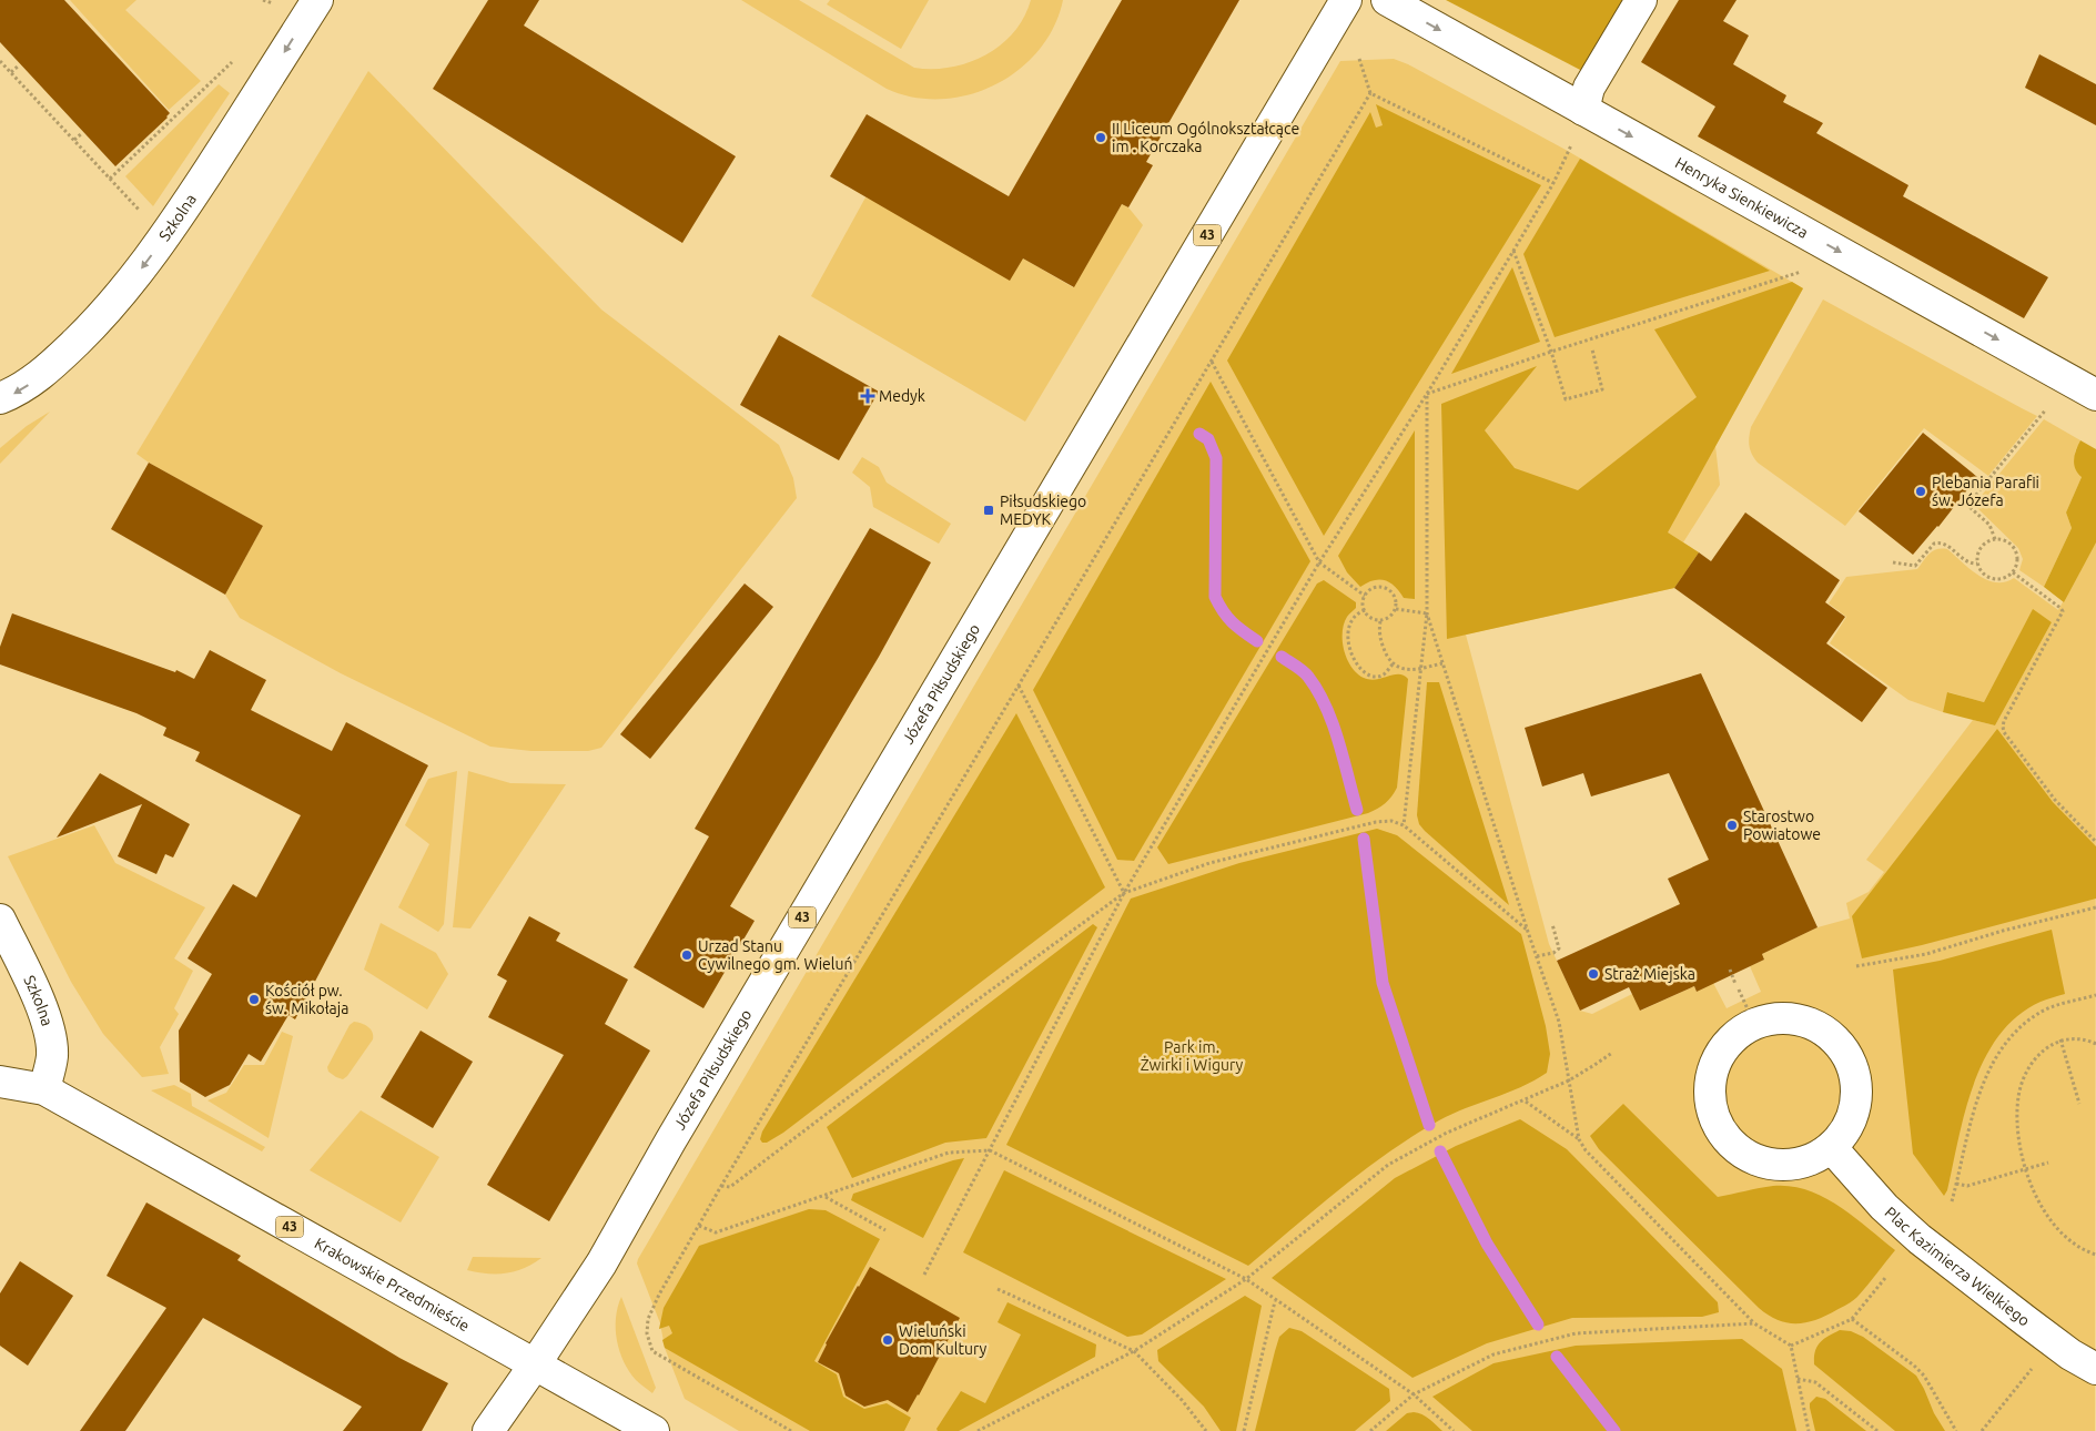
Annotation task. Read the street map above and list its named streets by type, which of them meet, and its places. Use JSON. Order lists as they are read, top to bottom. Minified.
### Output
{"streets":{"street":["Henryka Sienkiewicza","Szkolna","43","Józefa Piłsudskiego","Plac Kazimierza Wielkiego","Krakowskie Przedmieście"]},"crossings":[["Szkolna","43"],["Szkolna","Krakowskie Przedmieście"],["43","Krakowskie Przedmieście"],["Józefa Piłsudskiego","Krakowskie Przedmieście"]],"one_way":["Henryka Sienkiewicza","Szkolna"],"parks":["Park im. Żwirki i Wigury"],"places":{"other":["II Liceum Ogólnokształcące im . Korczaka","Plebania Parafii św. Józefa","Starostwo Powiatowe","Urzad Stanu Cywilnego gm. Wieluń","Straż Miejska","Kościół pw. św. Mikołaja","Wieluński Dom Kultury"],"health":["Medyk"],"transit":["Piłsudskiego MEDYK"]}}
